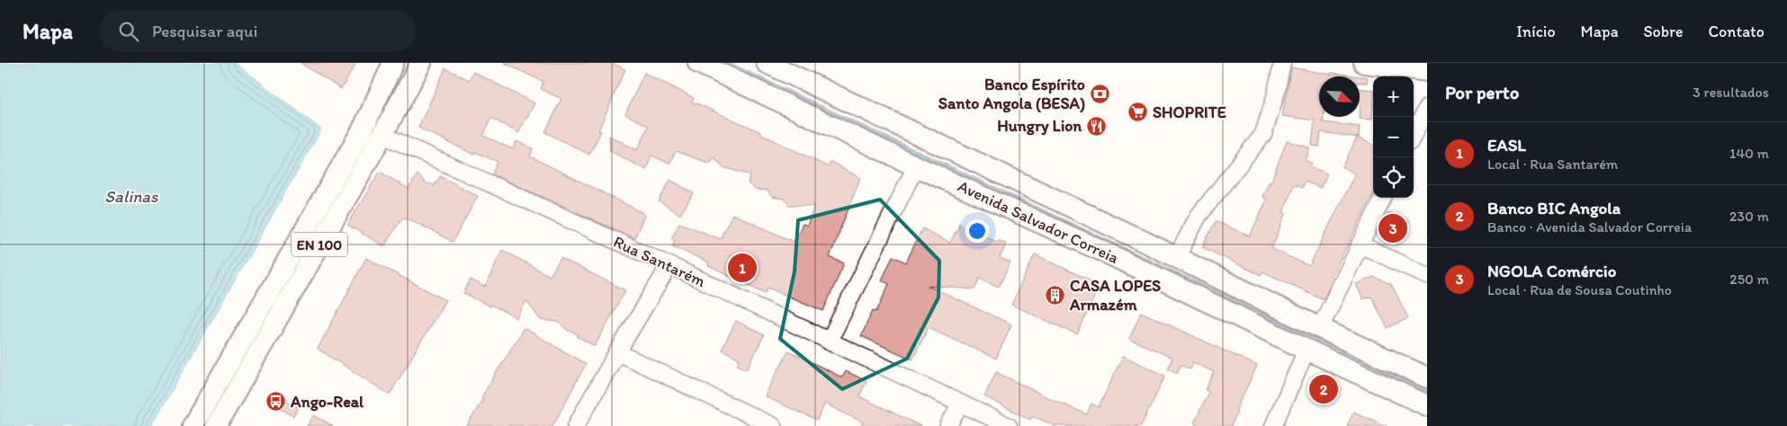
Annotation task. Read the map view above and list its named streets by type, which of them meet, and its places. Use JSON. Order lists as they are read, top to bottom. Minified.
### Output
{"streets":{"main road":["Avenida Salvador Correia","EN 100"],"street":["Rua Santarém"]},"crossings":[["EN 100","Rua Santarém"]],"water":["Salinas"],"places":{"bank":["Banco Espírito Santo Angola (BESA)"],"supermarket":["SHOPRITE"],"restaurant":["Hungry Lion"],"building":["CASA LOPES Armazém"],"bus stop":["Ango-Real"]},"north":"bottom right","page":{"header":"Mapa","search":"Pesquisar aqui","nav":["Início","Mapa","Sobre","Contato"],"heading":["Por perto","3 resultados"],"map_buttons":["+","−"],"list":[{"mark":"1","name":"EASL","note":"Local · Rua Santarém","value":"140 m"},{"mark":"2","name":"Banco BIC Angola","note":"Banco · Avenida Salvador Correia","value":"230 m"},{"mark":"3","name":"NGOLA Comércio","note":"Local · Rua de Sousa Coutinho","value":"250 m"}],"pins":["3","1","2"]}}
